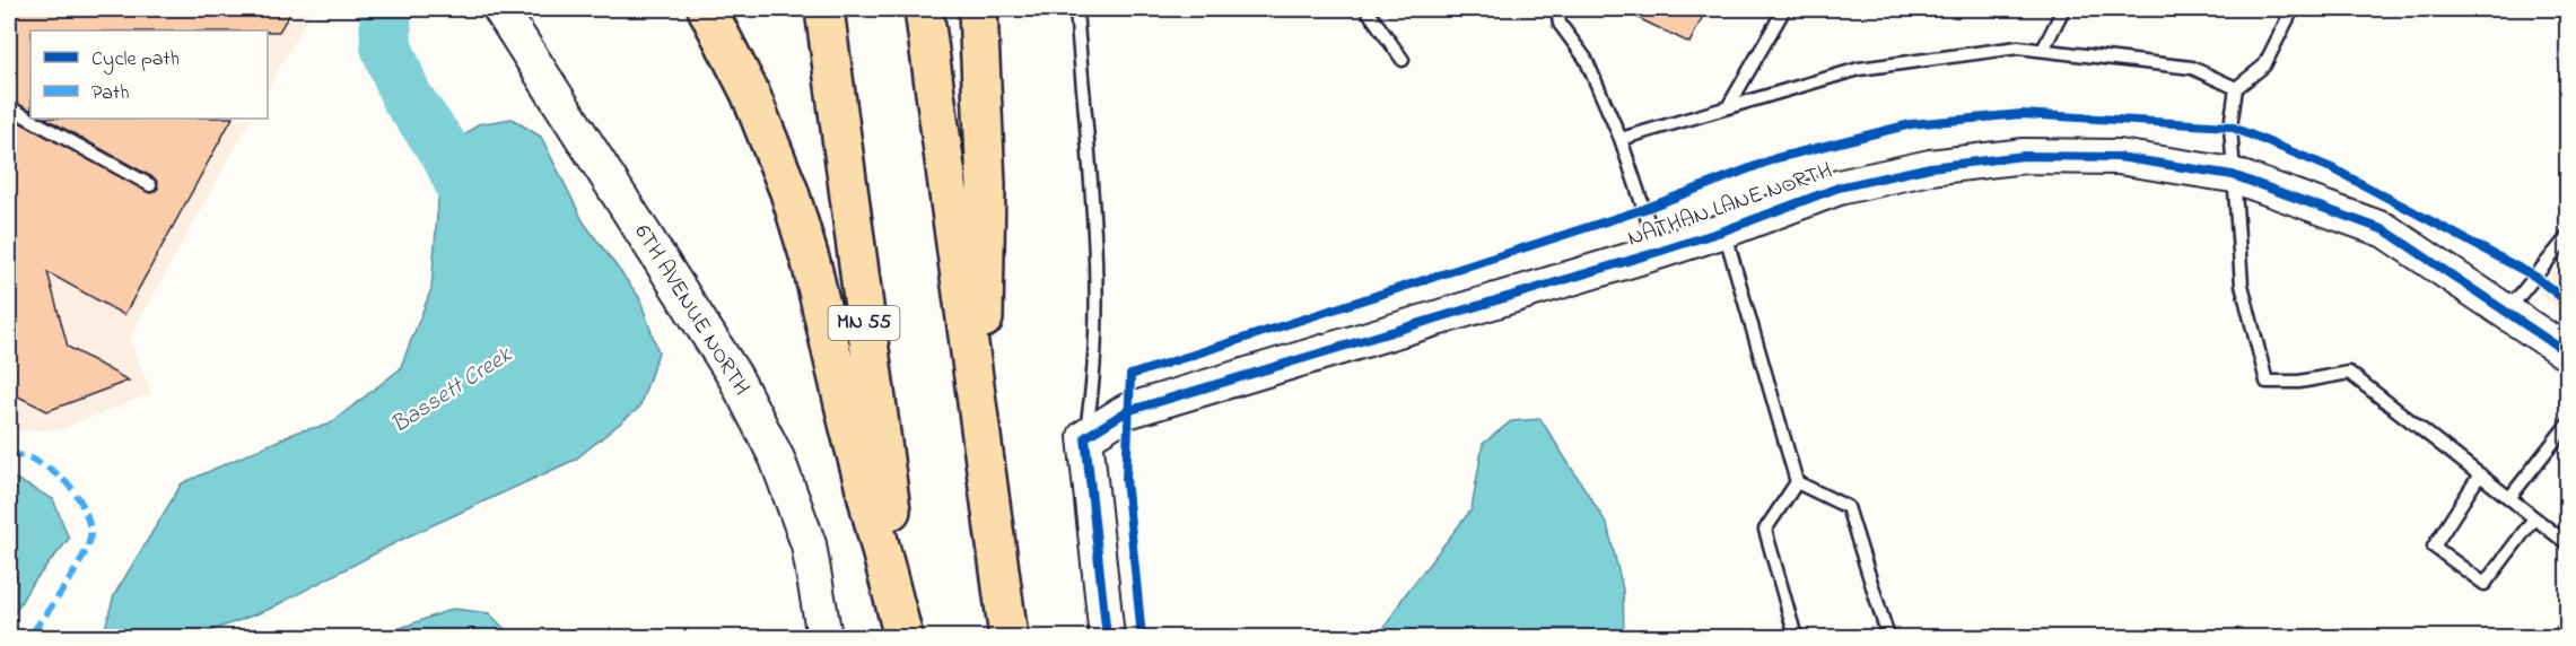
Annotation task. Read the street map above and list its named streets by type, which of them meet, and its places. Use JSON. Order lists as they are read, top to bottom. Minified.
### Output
{"streets":{"highway":["MN 55"],"street":["NATHAN LANE NORTH","6TH AVENUE NORTH"]},"water":["Bassett Creek"],"legend":["Cycle path","Path"]}
